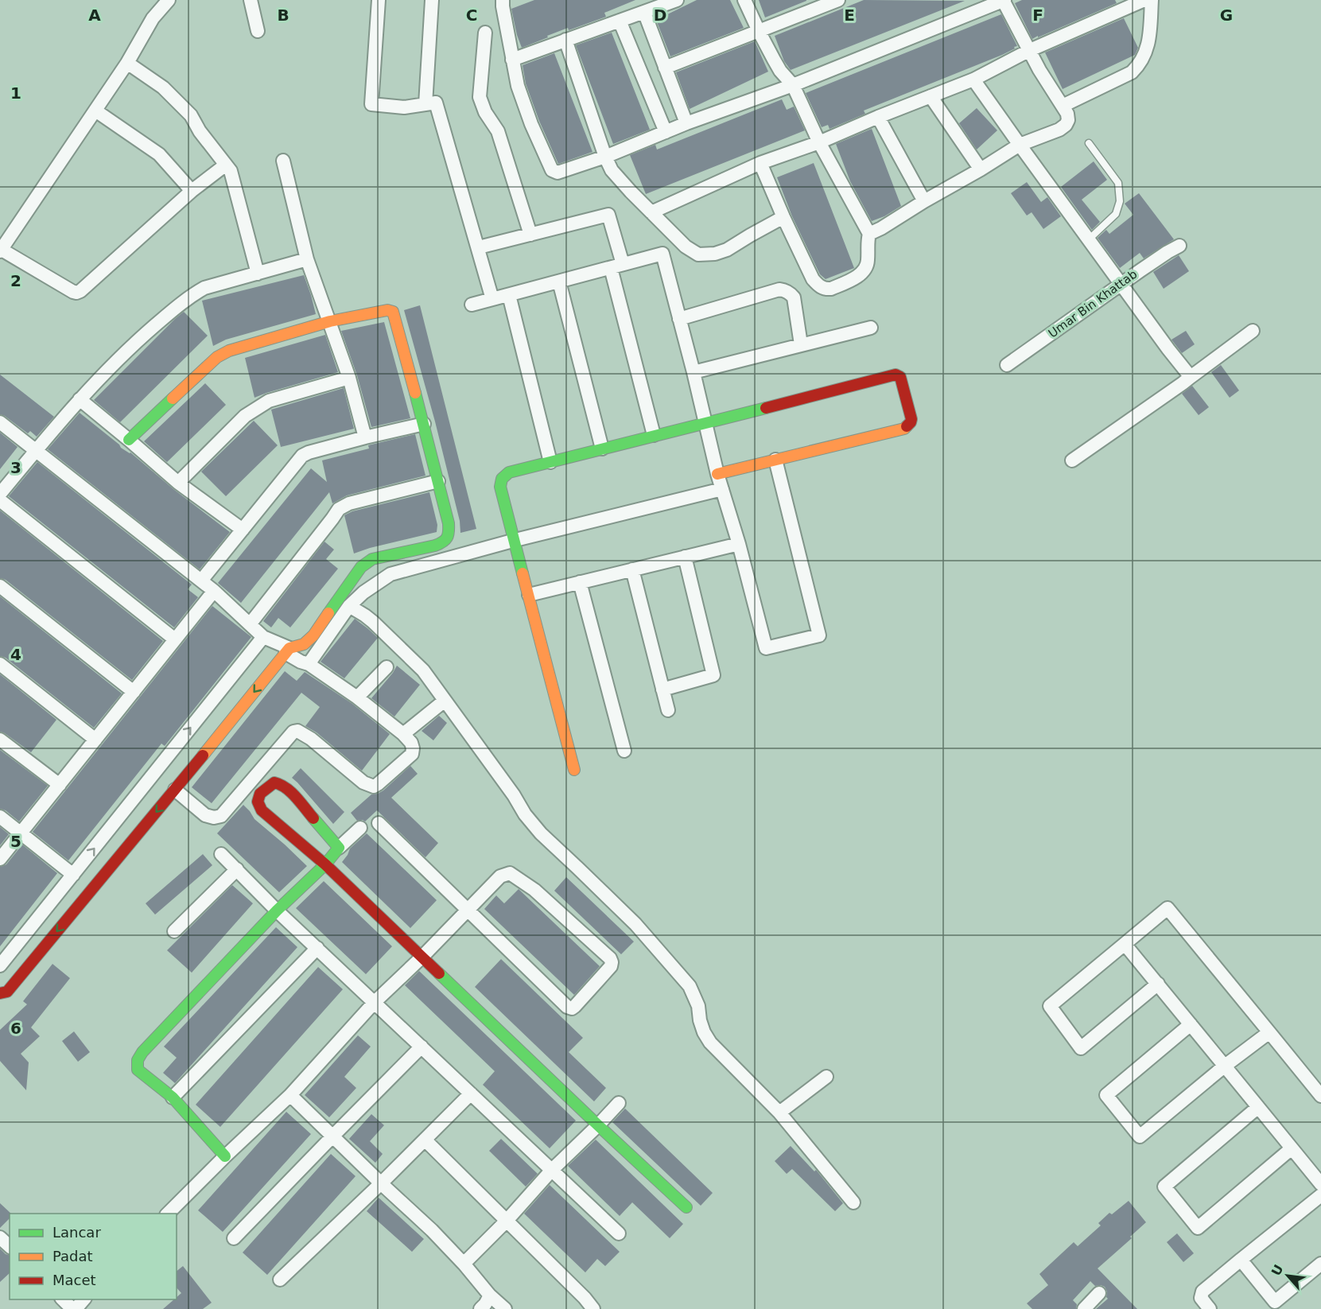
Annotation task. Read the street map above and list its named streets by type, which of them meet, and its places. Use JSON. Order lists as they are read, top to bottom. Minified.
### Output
{"streets":{"street":["Umar Bin Khattab"]},"legend":["Lancar","Padat","Macet"],"north":"top left","grid":{"columns":["A","B","C","D","E","F","G"],"rows":["1","2","3","4","5","6"]}}
